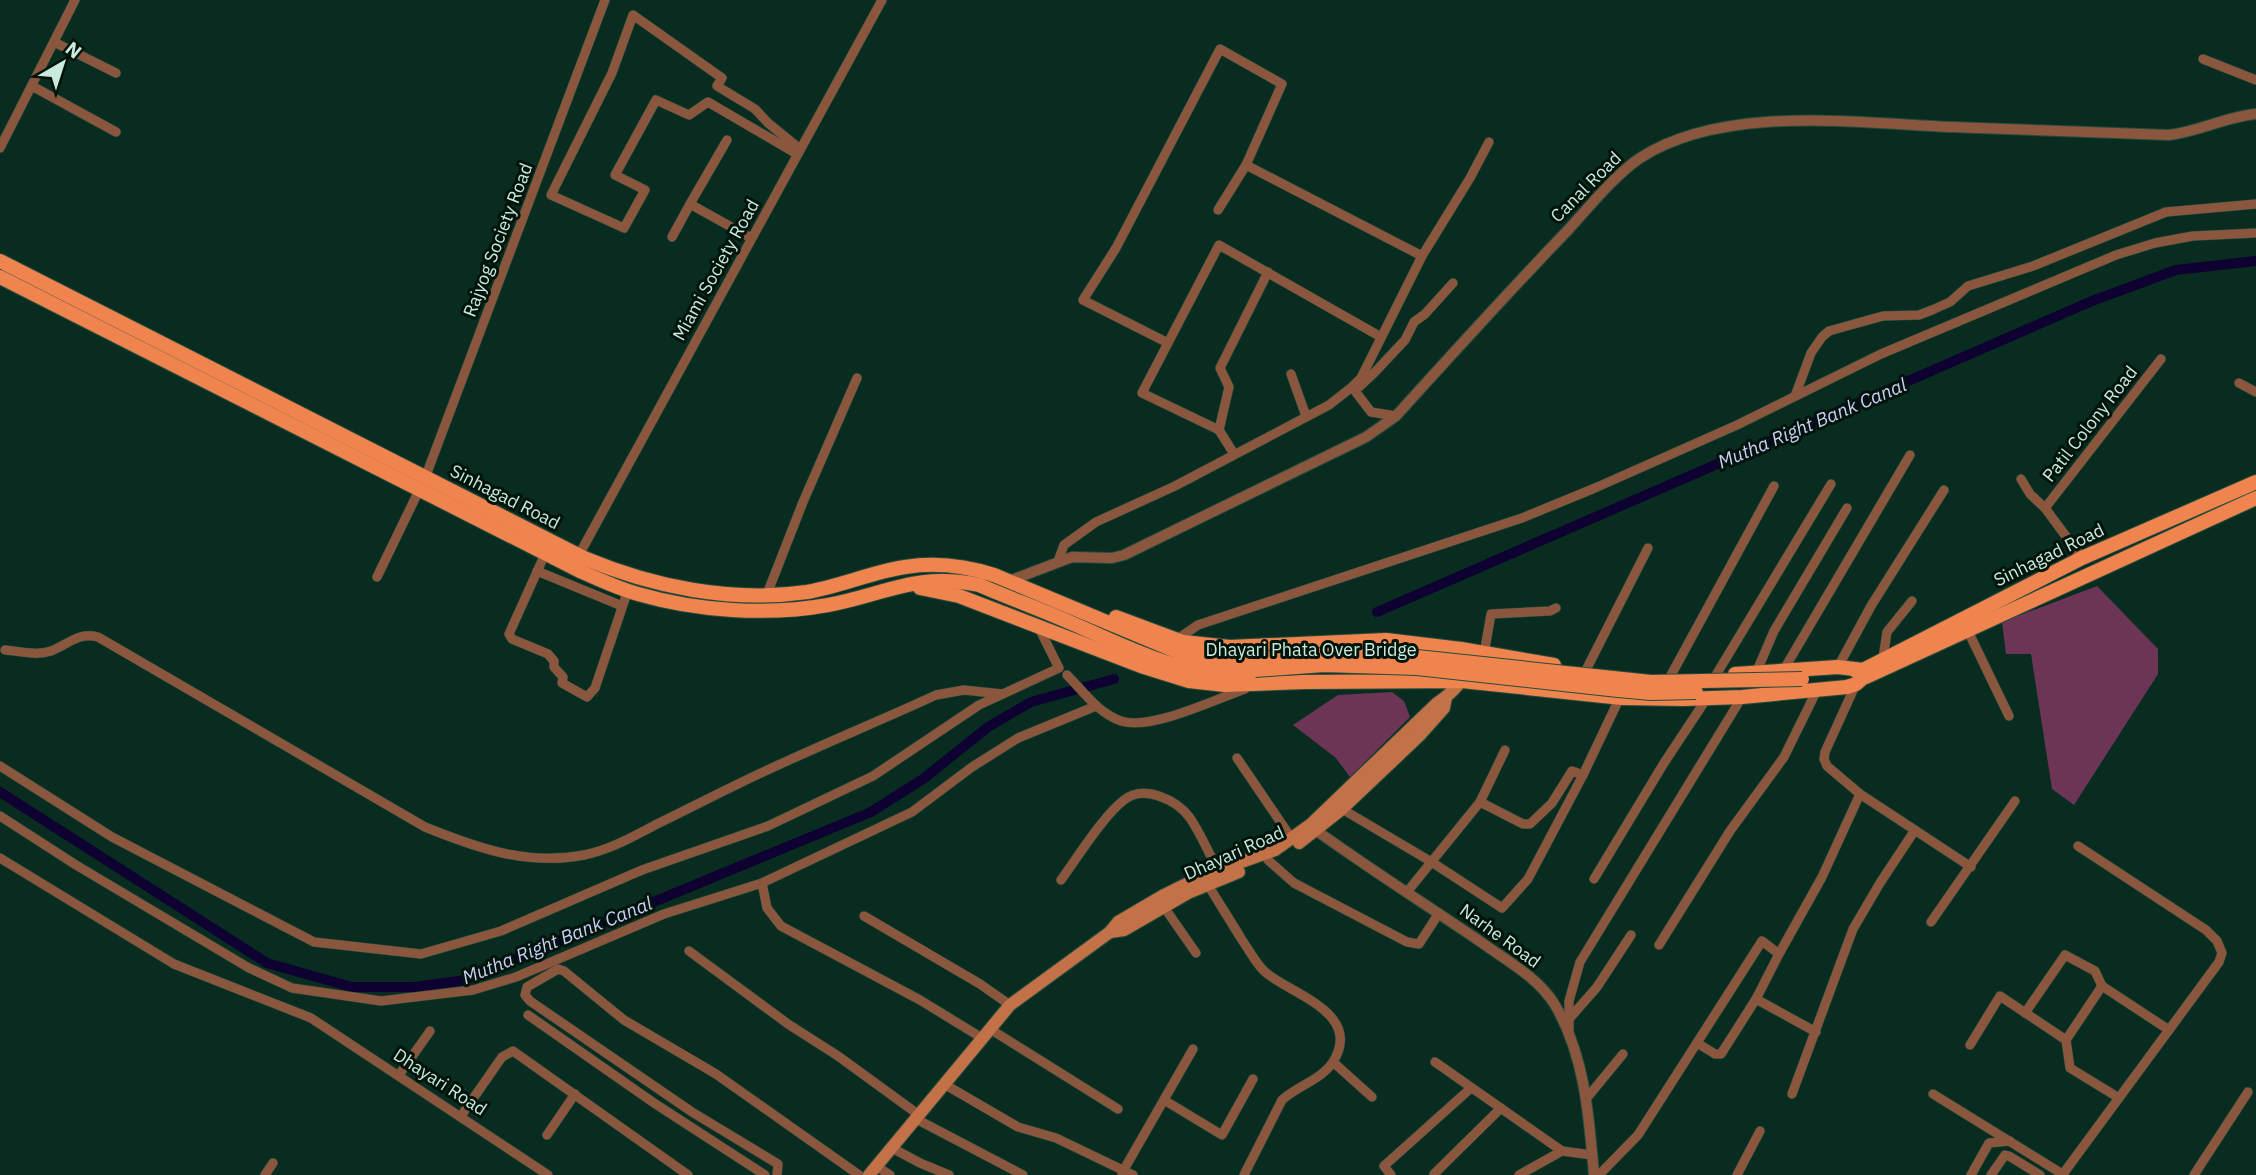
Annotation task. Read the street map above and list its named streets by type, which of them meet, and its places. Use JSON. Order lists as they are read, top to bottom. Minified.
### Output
{"streets":{"main road":["Sinhagad Road","Dhayari Phata Over Bridge","Dhayari Road"],"street":["Canal Road","Rajyog Society Road","Miami Society Road","Patil Colony Road","Narhe Road"]},"crossings":[["Canal Road","Sinhagad Road"],["Rajyog Society Road","Sinhagad Road"],["Miami Society Road","Sinhagad Road"],["Patil Colony Road","Sinhagad Road"],["Sinhagad Road","Dhayari Phata Over Bridge"],["Dhayari Road","Narhe Road"]],"water":["Mutha Right Bank Canal"],"north":"top right"}
